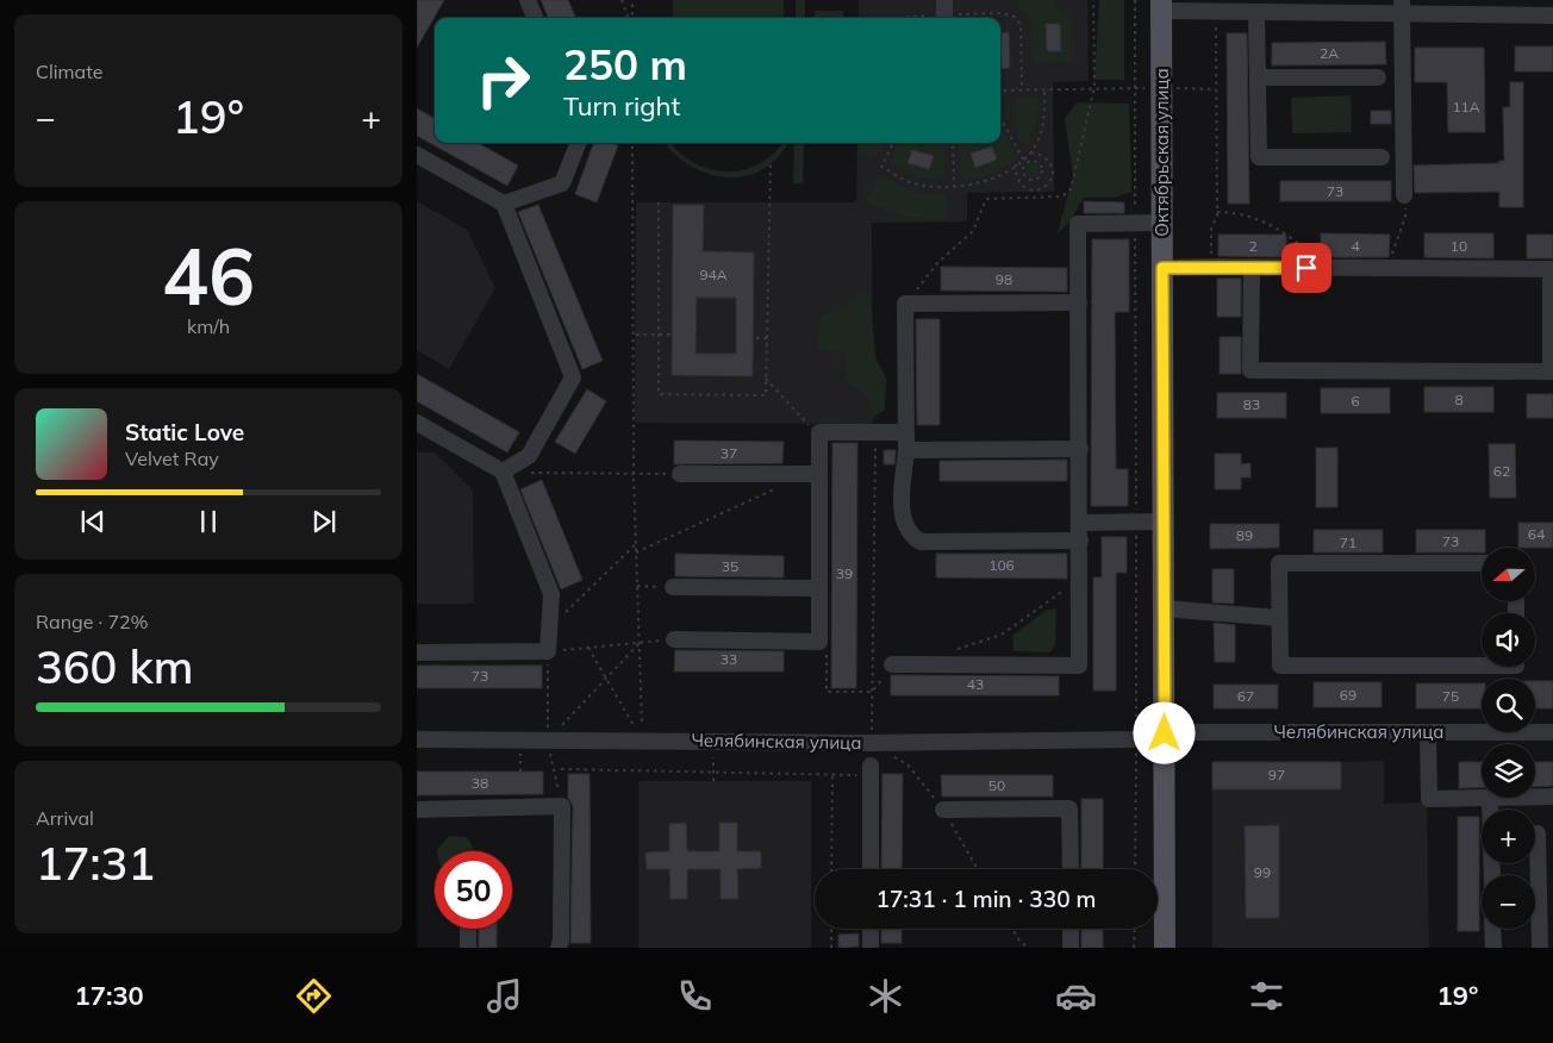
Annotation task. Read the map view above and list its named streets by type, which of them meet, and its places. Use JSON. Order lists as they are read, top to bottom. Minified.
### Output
{"streets":{"main road":["Октябрьская улица"],"street":["Челябинская улица"]},"crossings":[["Октябрьская улица","Челябинская улица"]],"house_numbers":["2А","11А","73","2","4","10","94А","98","8","6","83","37","62","64","89","73","71","106","35","39","33","73","43","69","67","75","97","38","50","99"],"north":"left","page":{"tile":["Climate",["46","km/h"],["Range · 72%","360 km"],["Arrival","17:31"]],"turn":["250 m","Turn right"],"heat":["−","19°","+"],"song":["Static Love","Velvet Ray"],"map_buttons":["+","−"],"limit":"50","trip":"17:31 · 1 min · 330 m","tabs":["17:30","19°"]}}
